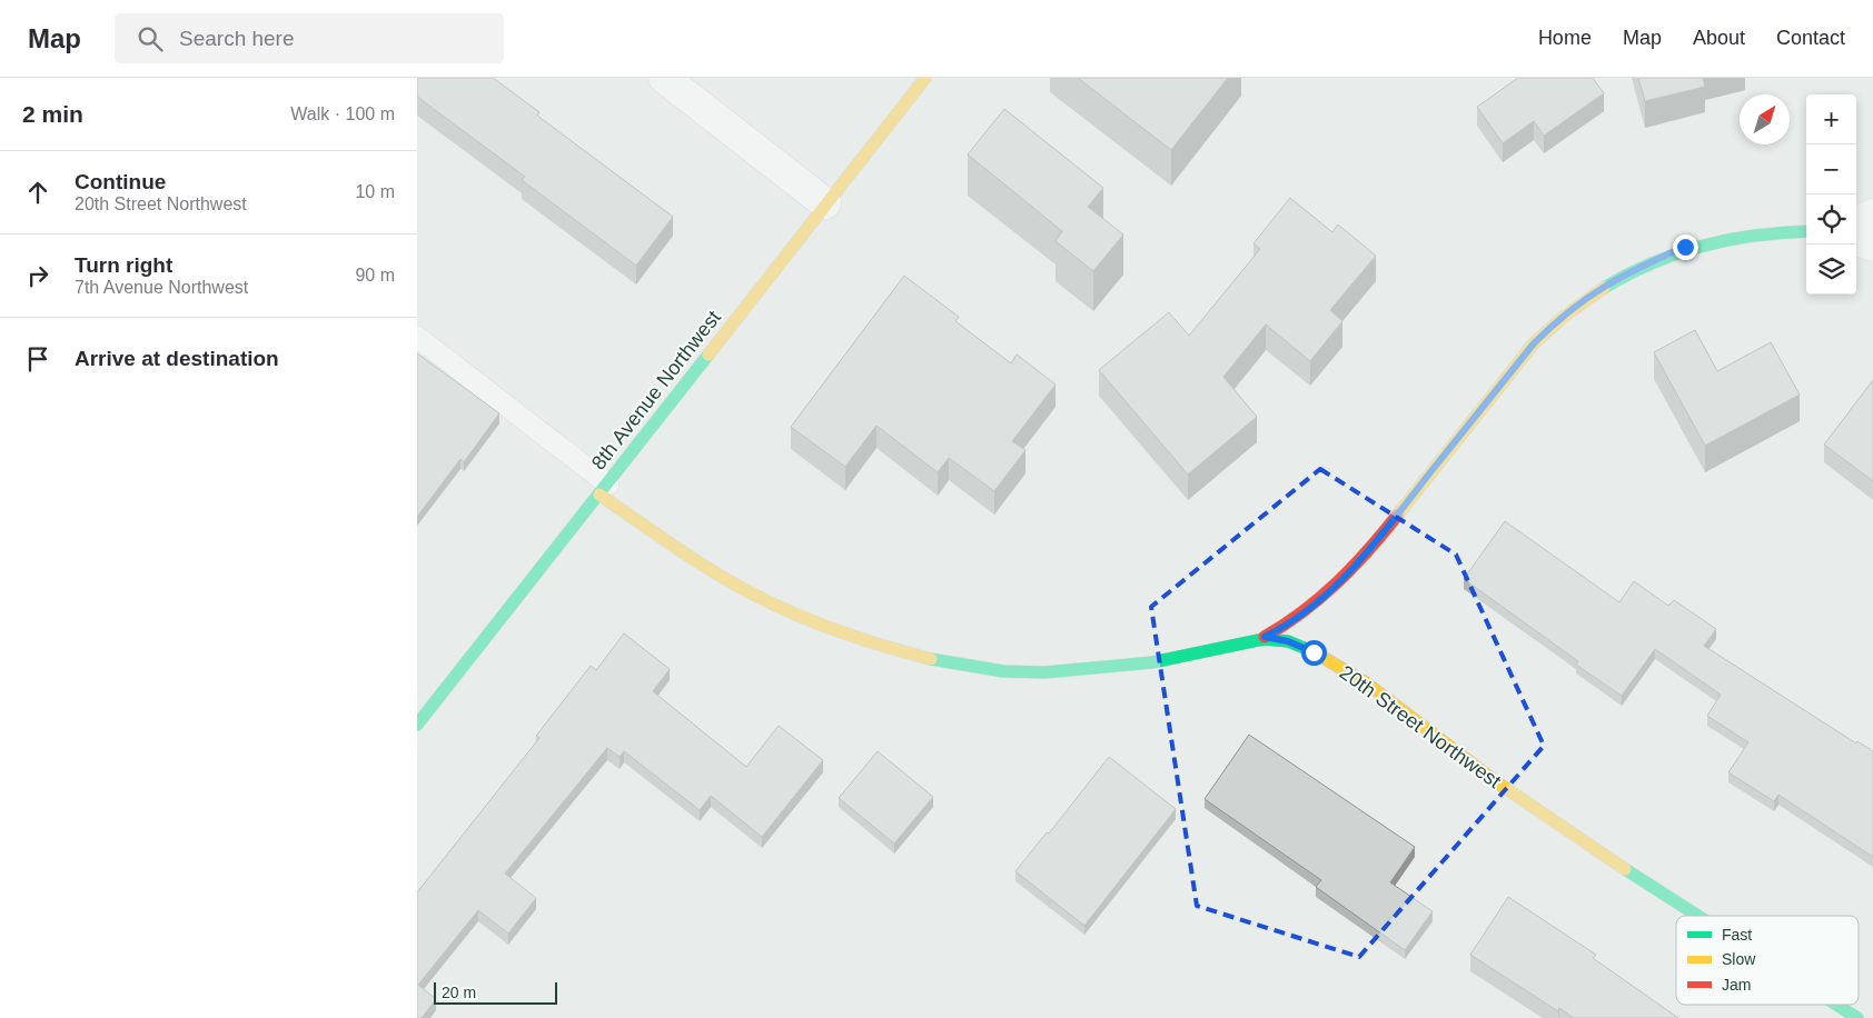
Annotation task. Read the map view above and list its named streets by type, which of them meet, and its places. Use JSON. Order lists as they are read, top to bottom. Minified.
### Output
{"streets":{"street":["8th Avenue Northwest","20th Street Northwest"]},"crossings":[["8th Avenue Northwest","20th Street Northwest"]],"legend":["Fast","Slow","Jam"],"scale_bar":"20 m","north":"top right","page":{"header":"Map","search":"Search here","nav":["Home","Map","About","Contact"],"heading":["2 min","Walk · 100 m"],"map_buttons":["+","−"],"list":[["Continue","20th Street Northwest","10 m"],["Turn right","7th Avenue Northwest","90 m"],"Arrive at destination"],"scale":"20 m"}}
